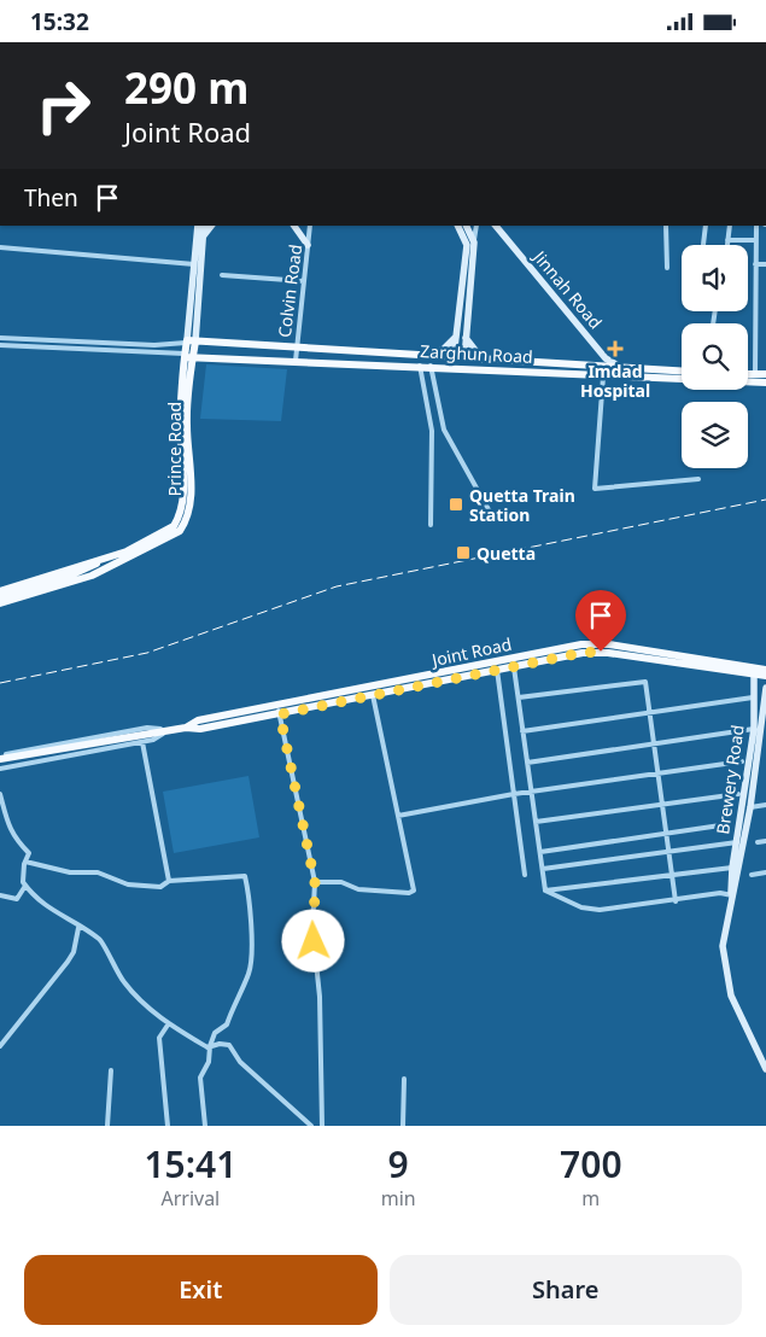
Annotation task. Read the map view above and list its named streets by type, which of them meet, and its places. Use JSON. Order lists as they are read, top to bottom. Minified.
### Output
{"streets":{"main road":["Jinnah Road","Zarghun Road","Prince Road","Joint Road","Brewery Road"],"street":["Colvin Road"]},"crossings":[["Jinnah Road","Zarghun Road"],["Colvin Road","Zarghun Road"],["Zarghun Road","Prince Road"],["Joint Road","Brewery Road"]],"places":{"health":["Imdad Hospital"],"transit":["Quetta Train Station","Quetta"]},"page":{"status":"15:32","turn":["290 m","Joint Road"],"then":"Then","eta":["15:41","Arrival","9","min","700","m"],"buttons":["Exit","Share"]}}
